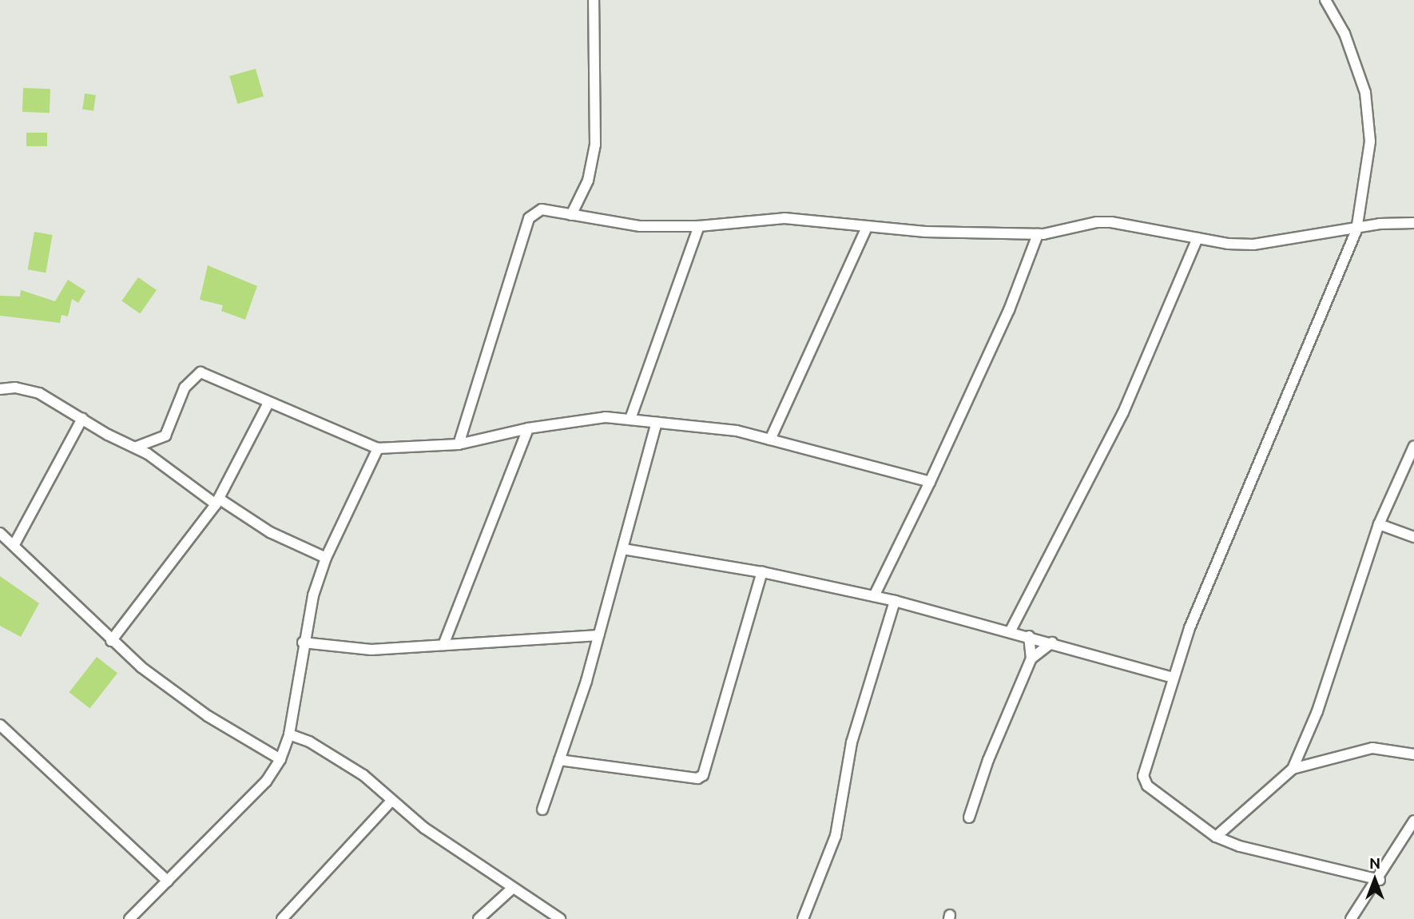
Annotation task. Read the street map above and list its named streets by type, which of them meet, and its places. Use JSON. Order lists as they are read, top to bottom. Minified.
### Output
{"north":"top"}
